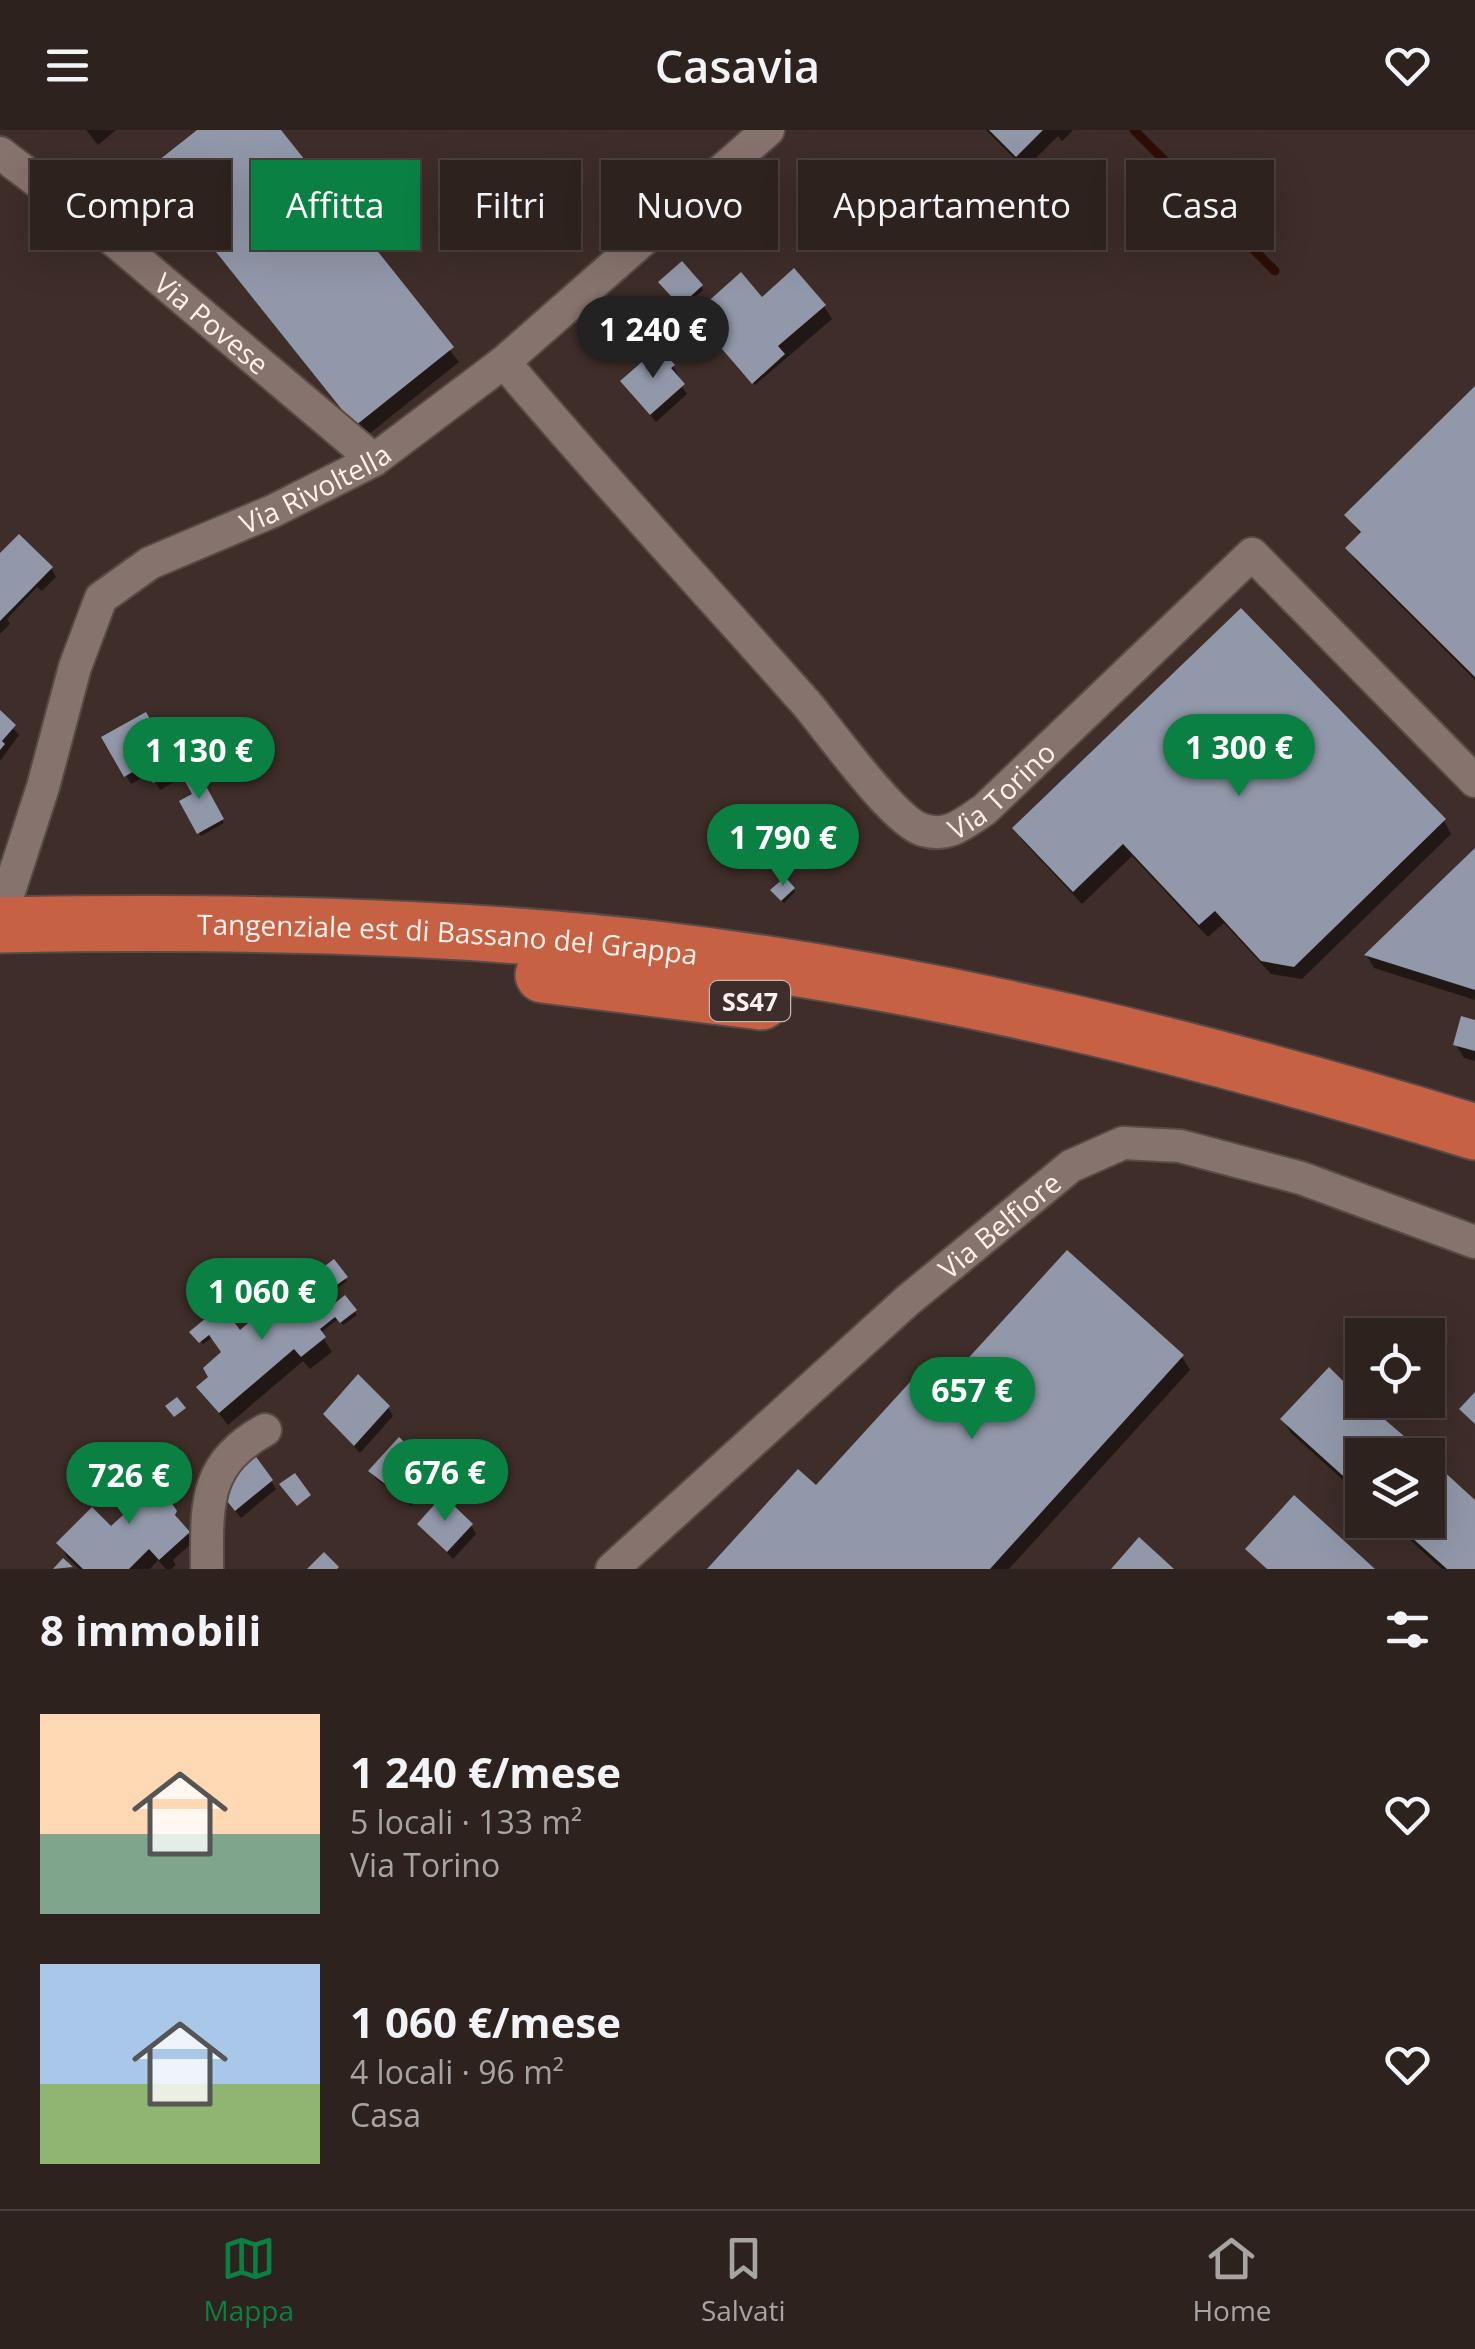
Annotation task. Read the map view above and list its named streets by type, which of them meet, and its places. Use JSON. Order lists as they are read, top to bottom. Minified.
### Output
{"streets":{"highway":["Tangenziale est di Bassano del Grappa","SS47"],"street":["Via Povese","Via Rivoltella","Via Torino","Via Belfiore"]},"crossings":[["Via Povese","Via Rivoltella"],["Via Rivoltella","Via Torino"],["Via Rivoltella","Tangenziale est di Bassano del Grappa"]],"page":{"header":"Casavia","chip":["Compra","Affitta","Filtri","Nuovo","Appartamento","Casa"],"price":["1 240 €","1 300 €","1 130 €","1 790 €","1 060 €","657 €","676 €","726 €"],"heading":"8 immobili","list":[{"name":"1 240 €/mese","note":"5 locali · 133 m² · Via Torino"},{"name":"1 060 €/mese","note":"4 locali · 96 m² · Casa"}],"tabs":["Mappa","Salvati","Home"]}}
